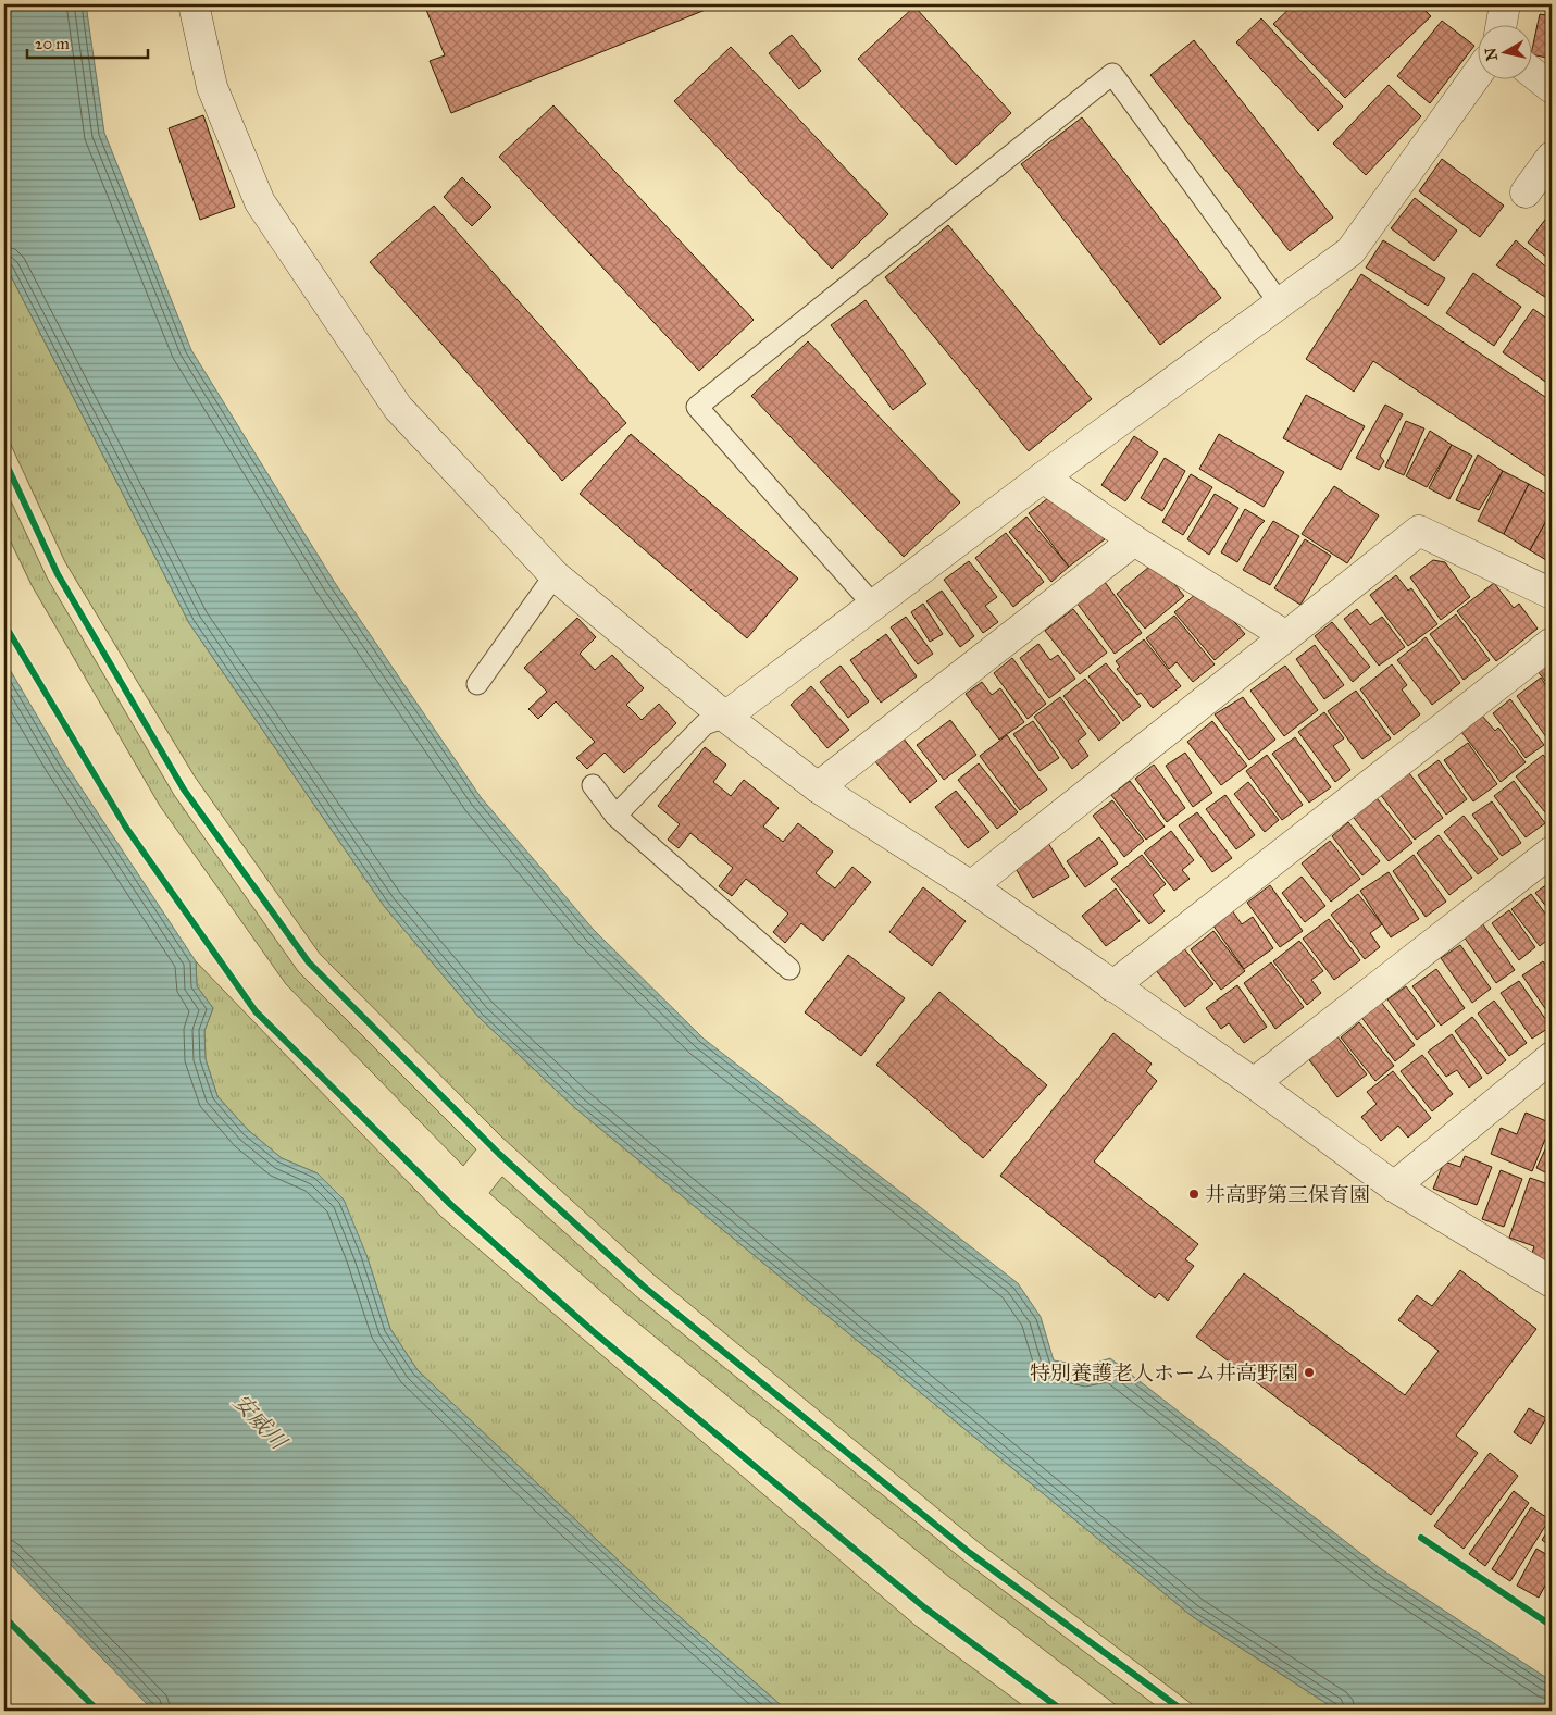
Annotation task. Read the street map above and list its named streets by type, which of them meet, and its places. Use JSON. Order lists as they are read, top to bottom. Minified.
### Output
{"water":["安威川"],"places":["井高野第三保育園","特別養護老人ホーム井高野園"],"scale_bar":"20 m","north":"left"}
